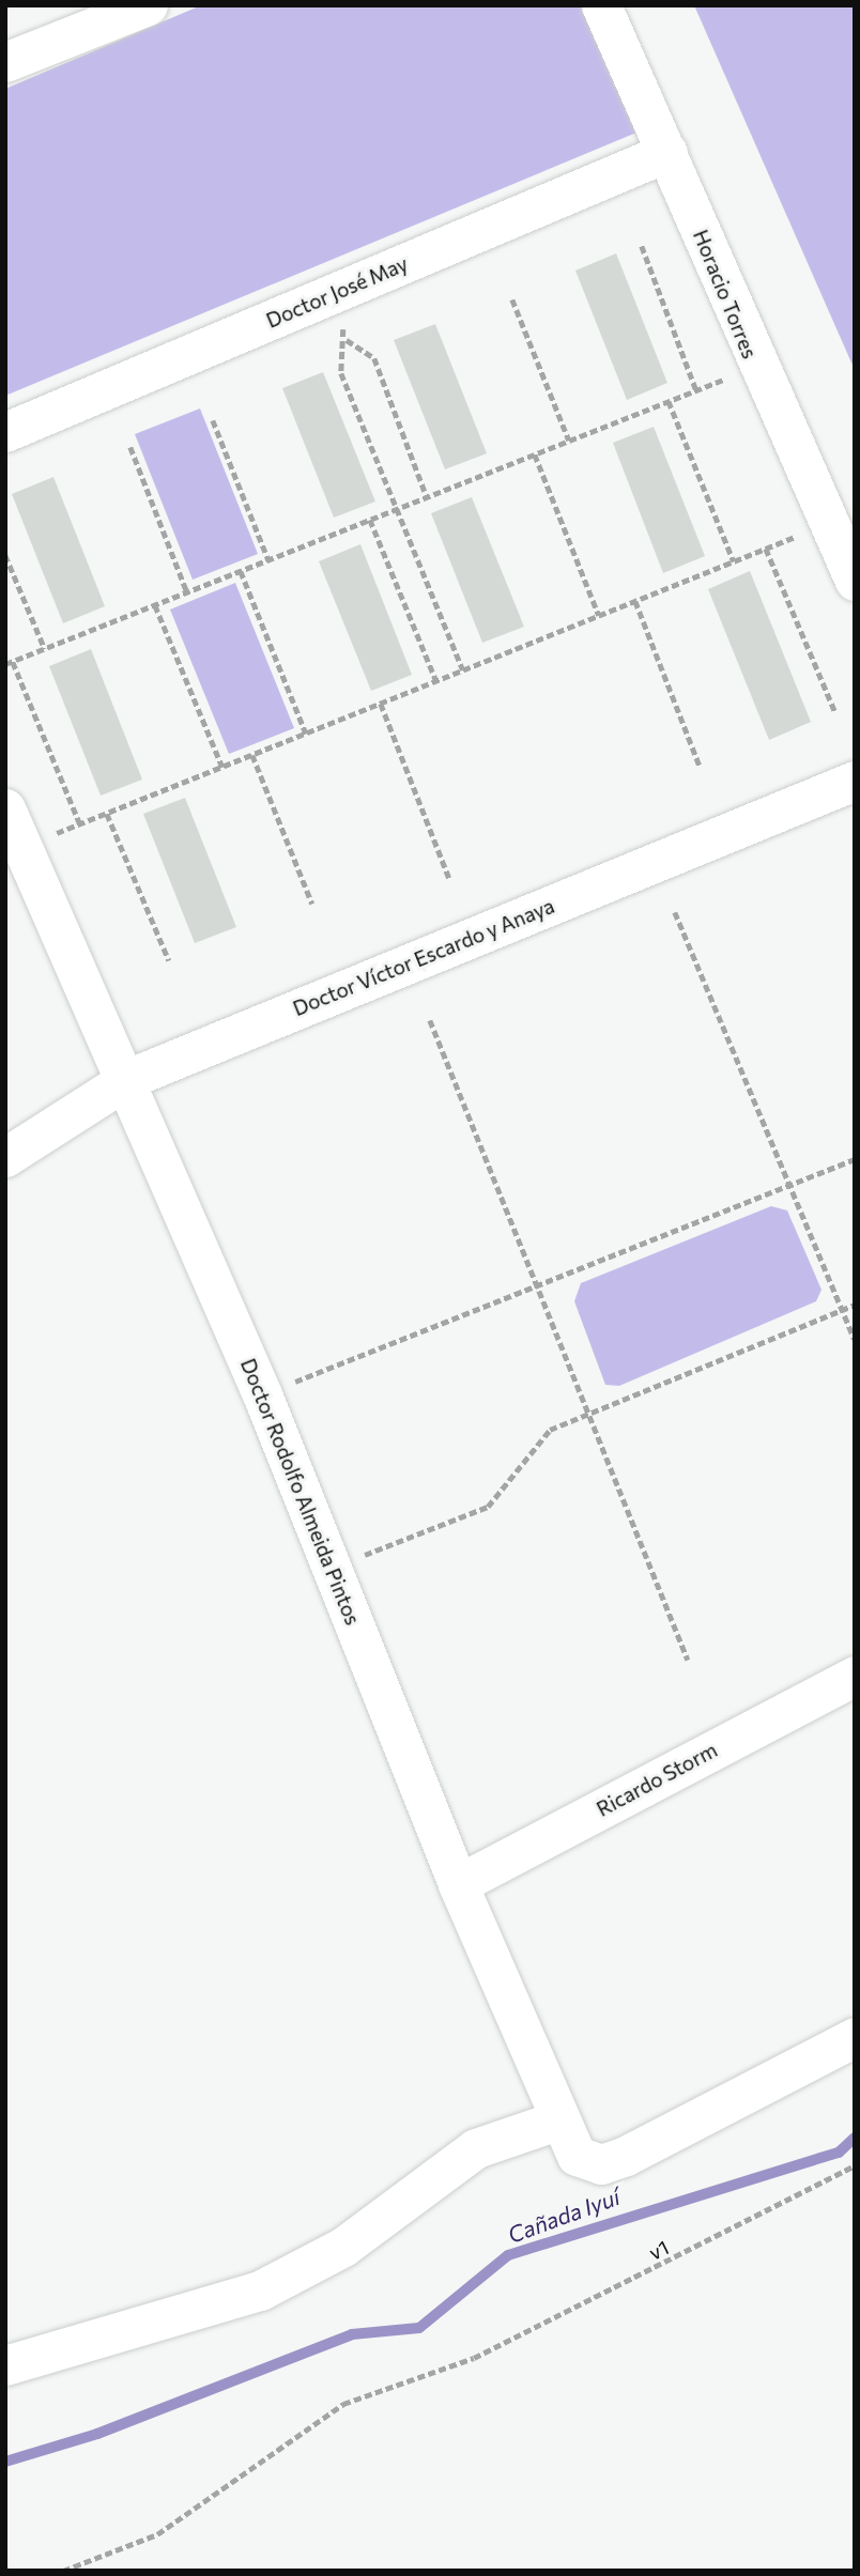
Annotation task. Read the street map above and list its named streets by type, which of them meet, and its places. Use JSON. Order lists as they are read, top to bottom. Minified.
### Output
{"streets":{"street":["Doctor José May","Horacio Torres","Doctor Víctor Escardo y Anaya","Doctor Rodolfo Almeida Pintos","Ricardo Storm"],"path":["v1"]},"crossings":[["Doctor José May","Horacio Torres"],["Doctor Víctor Escardo y Anaya","Doctor Rodolfo Almeida Pintos"],["Doctor Rodolfo Almeida Pintos","Ricardo Storm"]],"water":["Cañada Iyuí"]}
